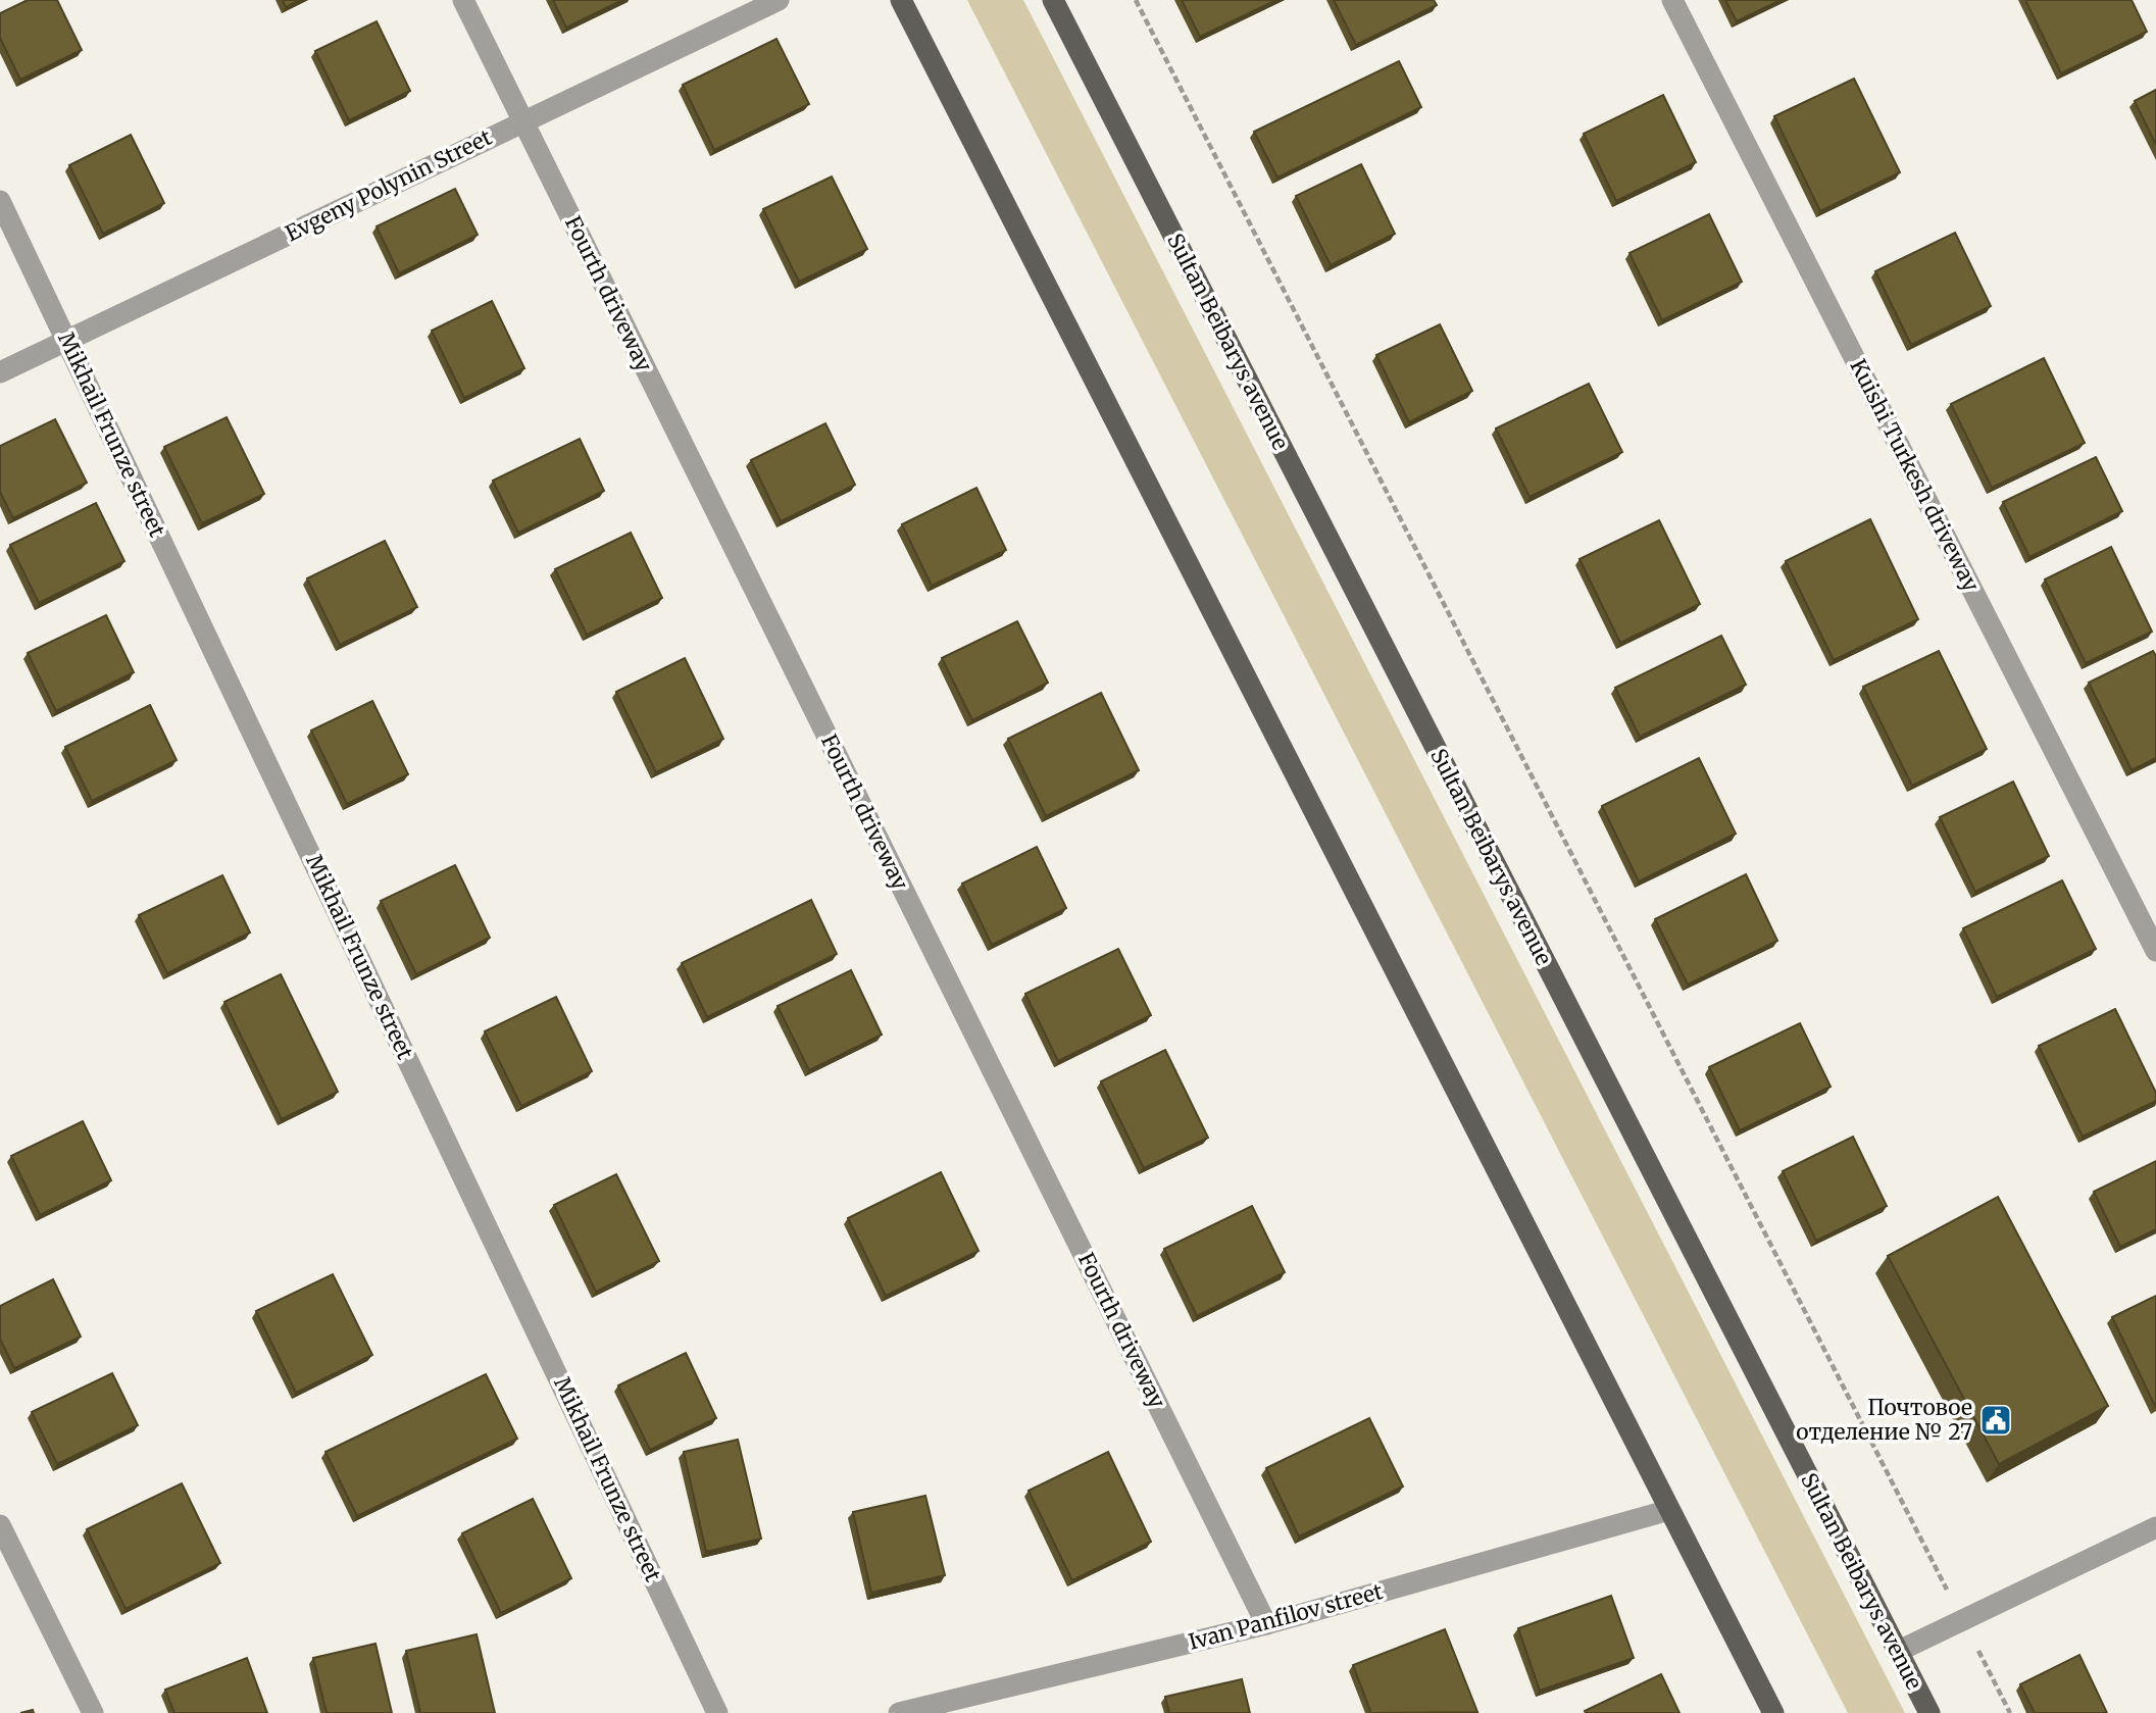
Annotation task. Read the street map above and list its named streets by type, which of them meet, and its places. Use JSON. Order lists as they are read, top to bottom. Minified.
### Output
{"streets":{"main road":["Sultan Beibarys avenue"],"street":["Evgeny Polynin Street","Fourth driveway","Mikhail Frunze street","Kuishi Turkesh driveway","Ivan Panfilov street"]},"crossings":[["Evgeny Polynin Street","Fourth driveway"],["Evgeny Polynin Street","Mikhail Frunze street"],["Fourth driveway","Ivan Panfilov street"]],"places":{"public building":["Почтовое отделение № 27"]}}
